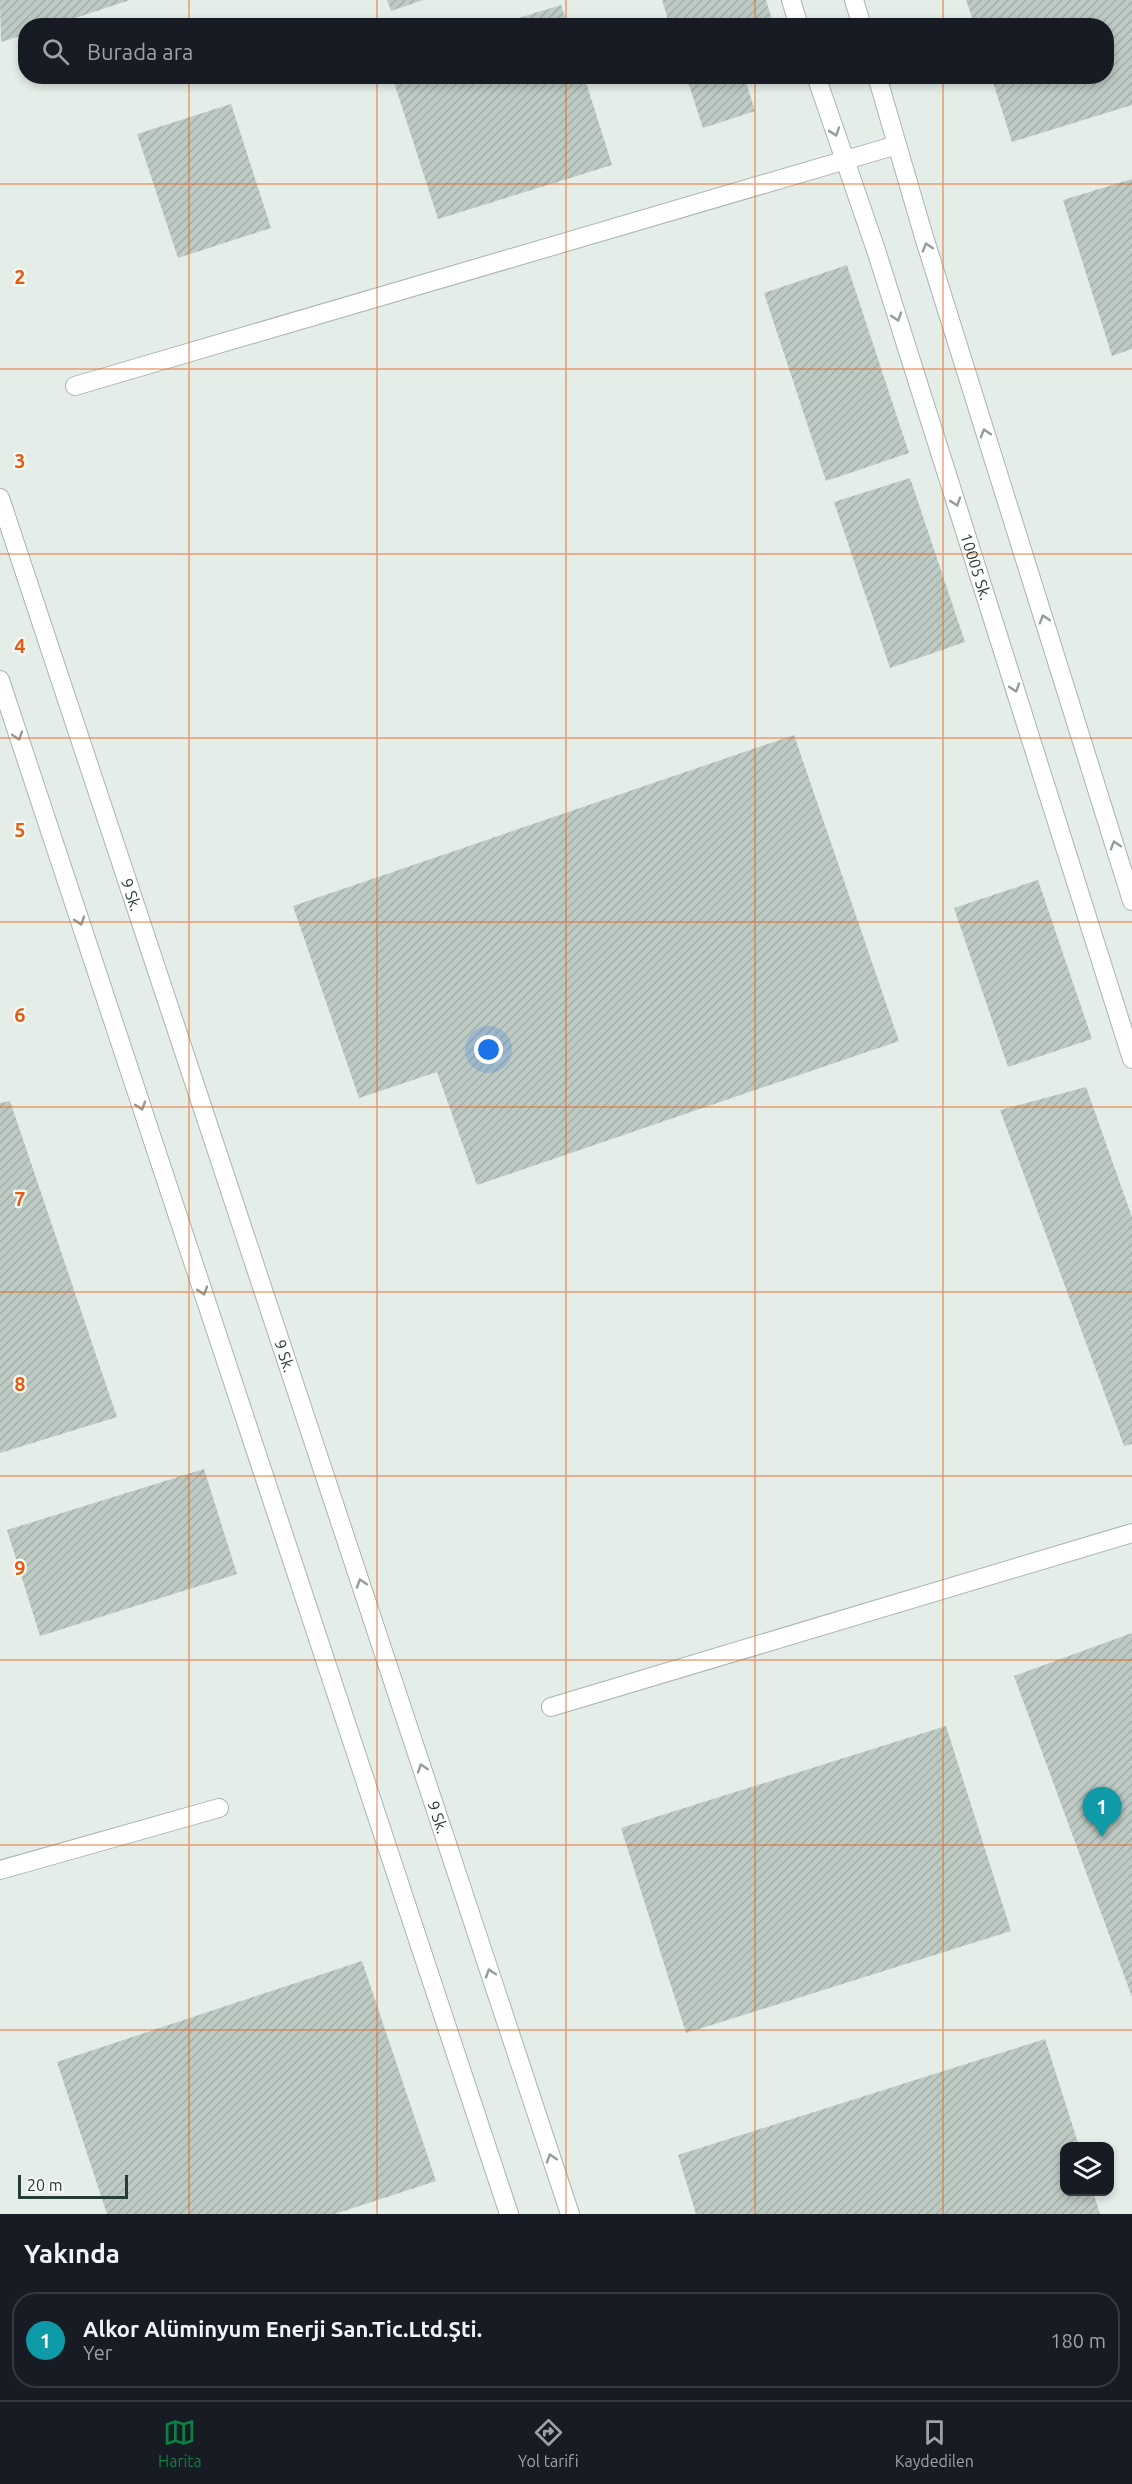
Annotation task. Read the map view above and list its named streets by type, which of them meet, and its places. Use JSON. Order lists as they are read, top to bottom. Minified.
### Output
{"streets":{"lane":["10005 Sk.","9 Sk."]},"scale_bar":"20 m","page":{"search":"Burada ara","pins":"1","scale":"20 m","heading":"Yakında","list":[{"mark":"1","name":"Alkor Alüminyum Enerji San.Tic.Ltd.Şti.","note":"Yer","value":"180 m"}],"nav":["Harita","Yol tarifi","Kaydedilen"]},"grid":{"rows":["2","3","4","5","6","7","8","9"]}}
